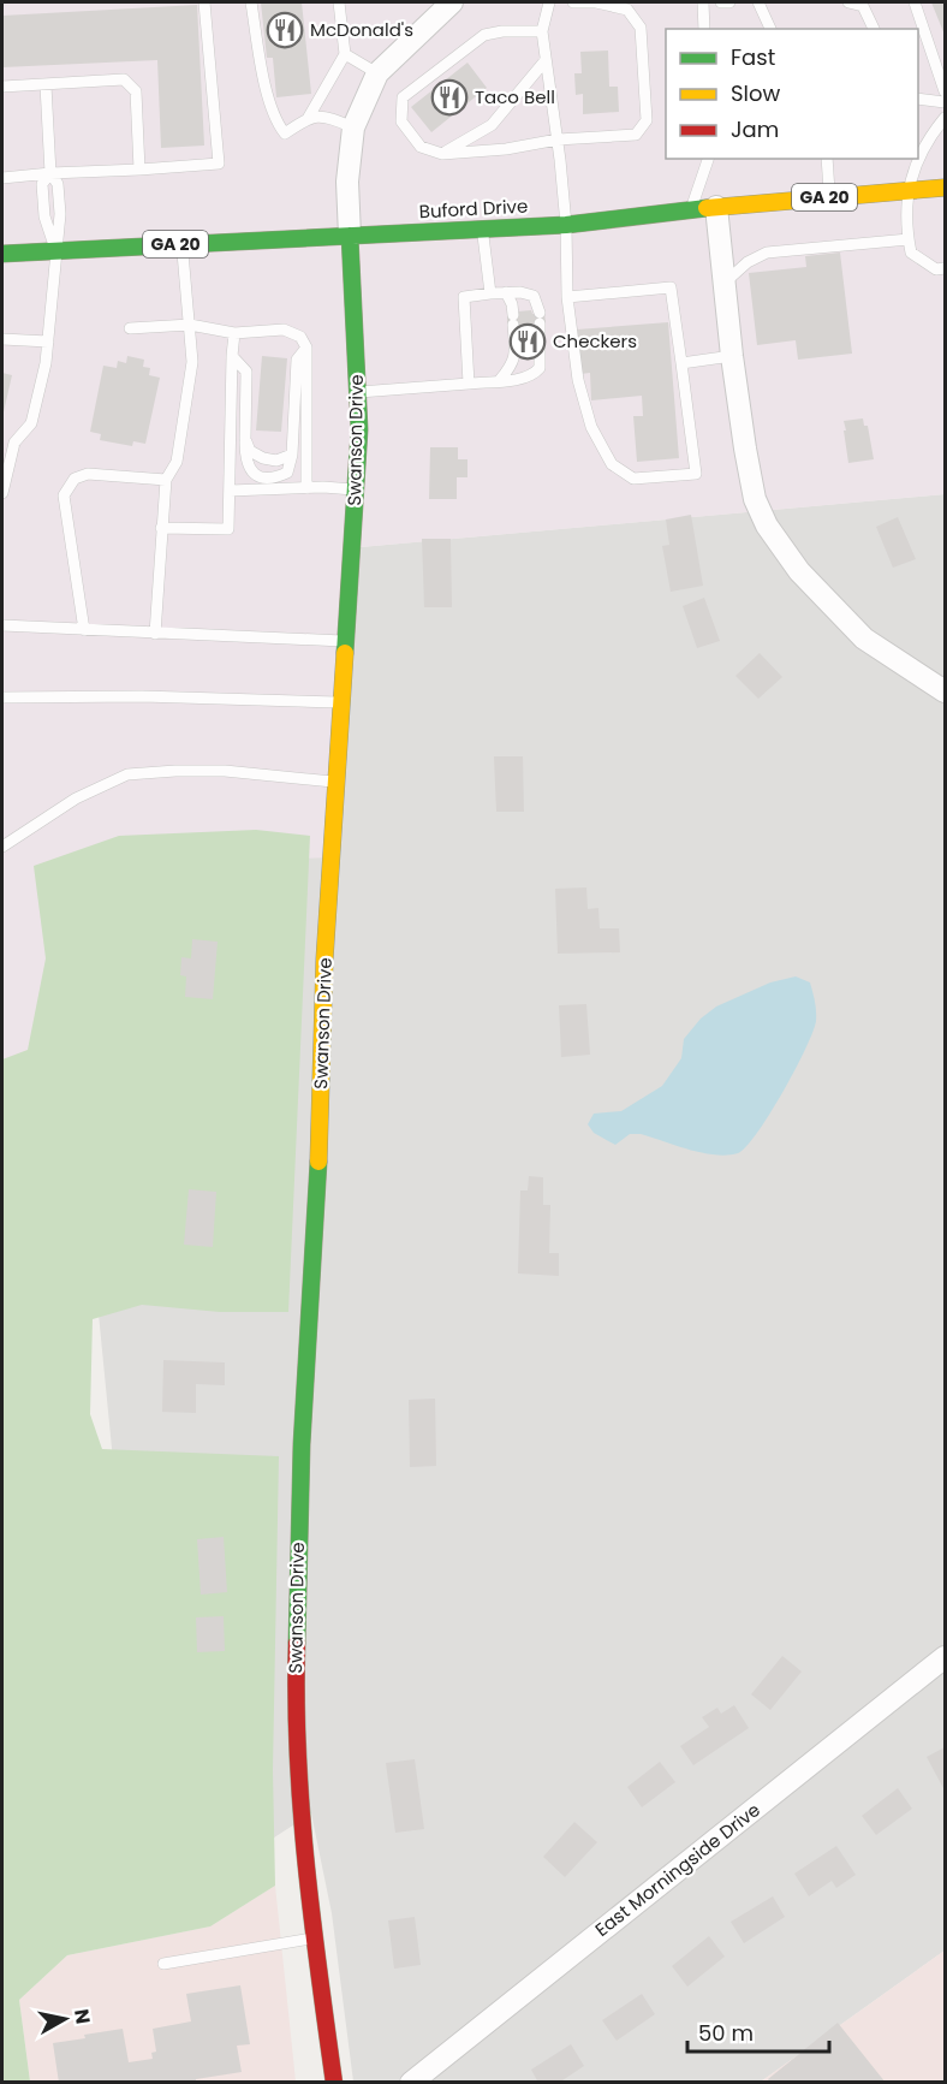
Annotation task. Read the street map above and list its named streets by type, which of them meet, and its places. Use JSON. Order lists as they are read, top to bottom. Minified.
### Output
{"streets":{"main road":["GA 20","Buford Drive","Swanson Drive"],"street":["East Morningside Drive"]},"crossings":[["Buford Drive","Swanson Drive"]],"places":{"restaurant":["McDonald's","Taco Bell","Checkers"]},"legend":["Fast","Slow","Jam"],"scale_bar":"50 m","north":"right"}
